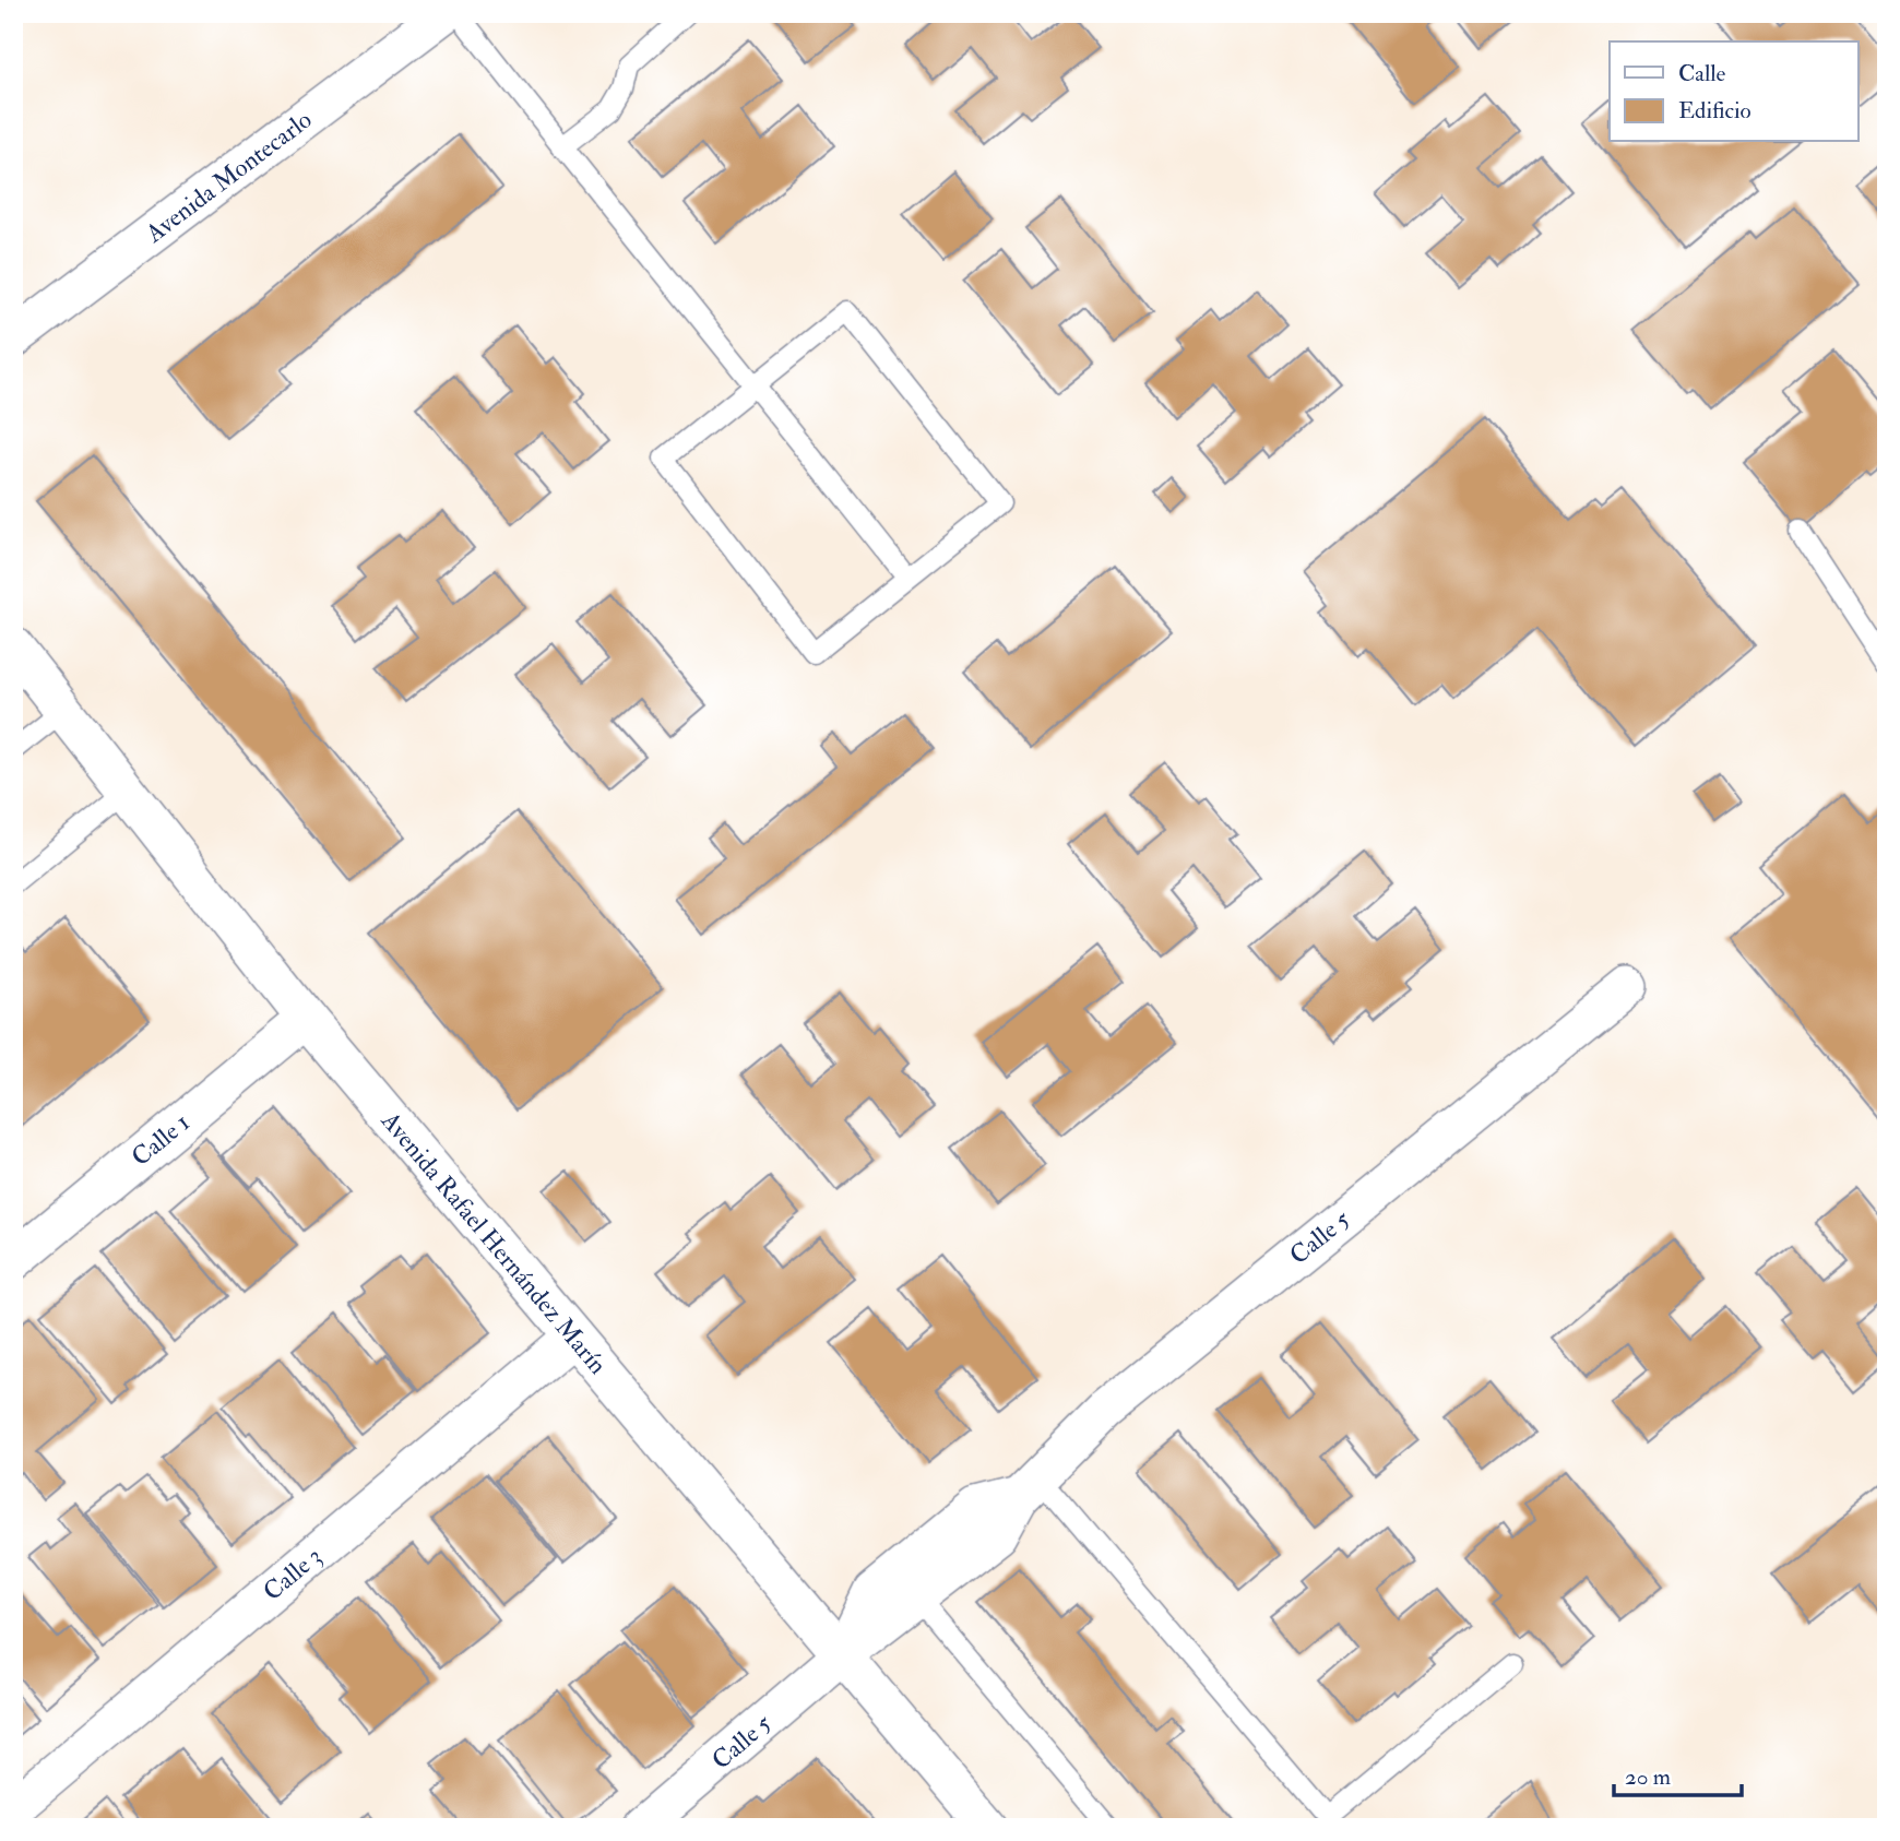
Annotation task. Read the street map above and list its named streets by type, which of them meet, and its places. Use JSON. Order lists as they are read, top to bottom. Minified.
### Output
{"streets":{"street":["Avenida Montecarlo","Calle 1","Calle 5","Avenida Rafael Hernández Marín","Calle 3"]},"crossings":[["Calle 1","Avenida Rafael Hernández Marín"],["Calle 5","Avenida Rafael Hernández Marín"],["Avenida Rafael Hernández Marín","Calle 3"]],"legend":["Calle","Edificio"],"scale_bar":"20 m"}
